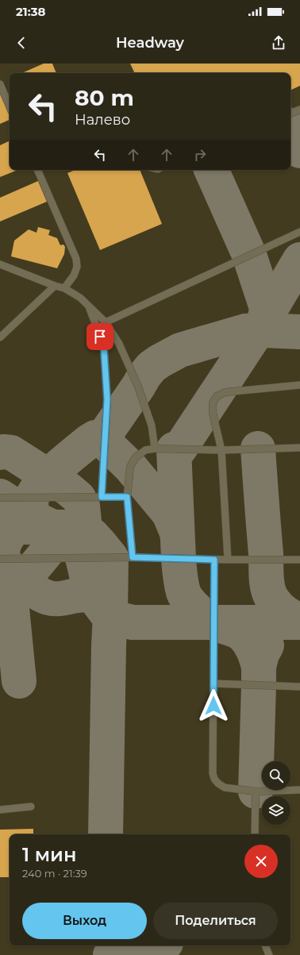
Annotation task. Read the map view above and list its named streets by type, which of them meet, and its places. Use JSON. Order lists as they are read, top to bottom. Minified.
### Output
{"page":{"status":"21:38","header":"Headway","turn":["80 m","Налево"],"heading":["1 мин","240 m · 21:39"],"buttons":["Выход","Поделиться"]}}
